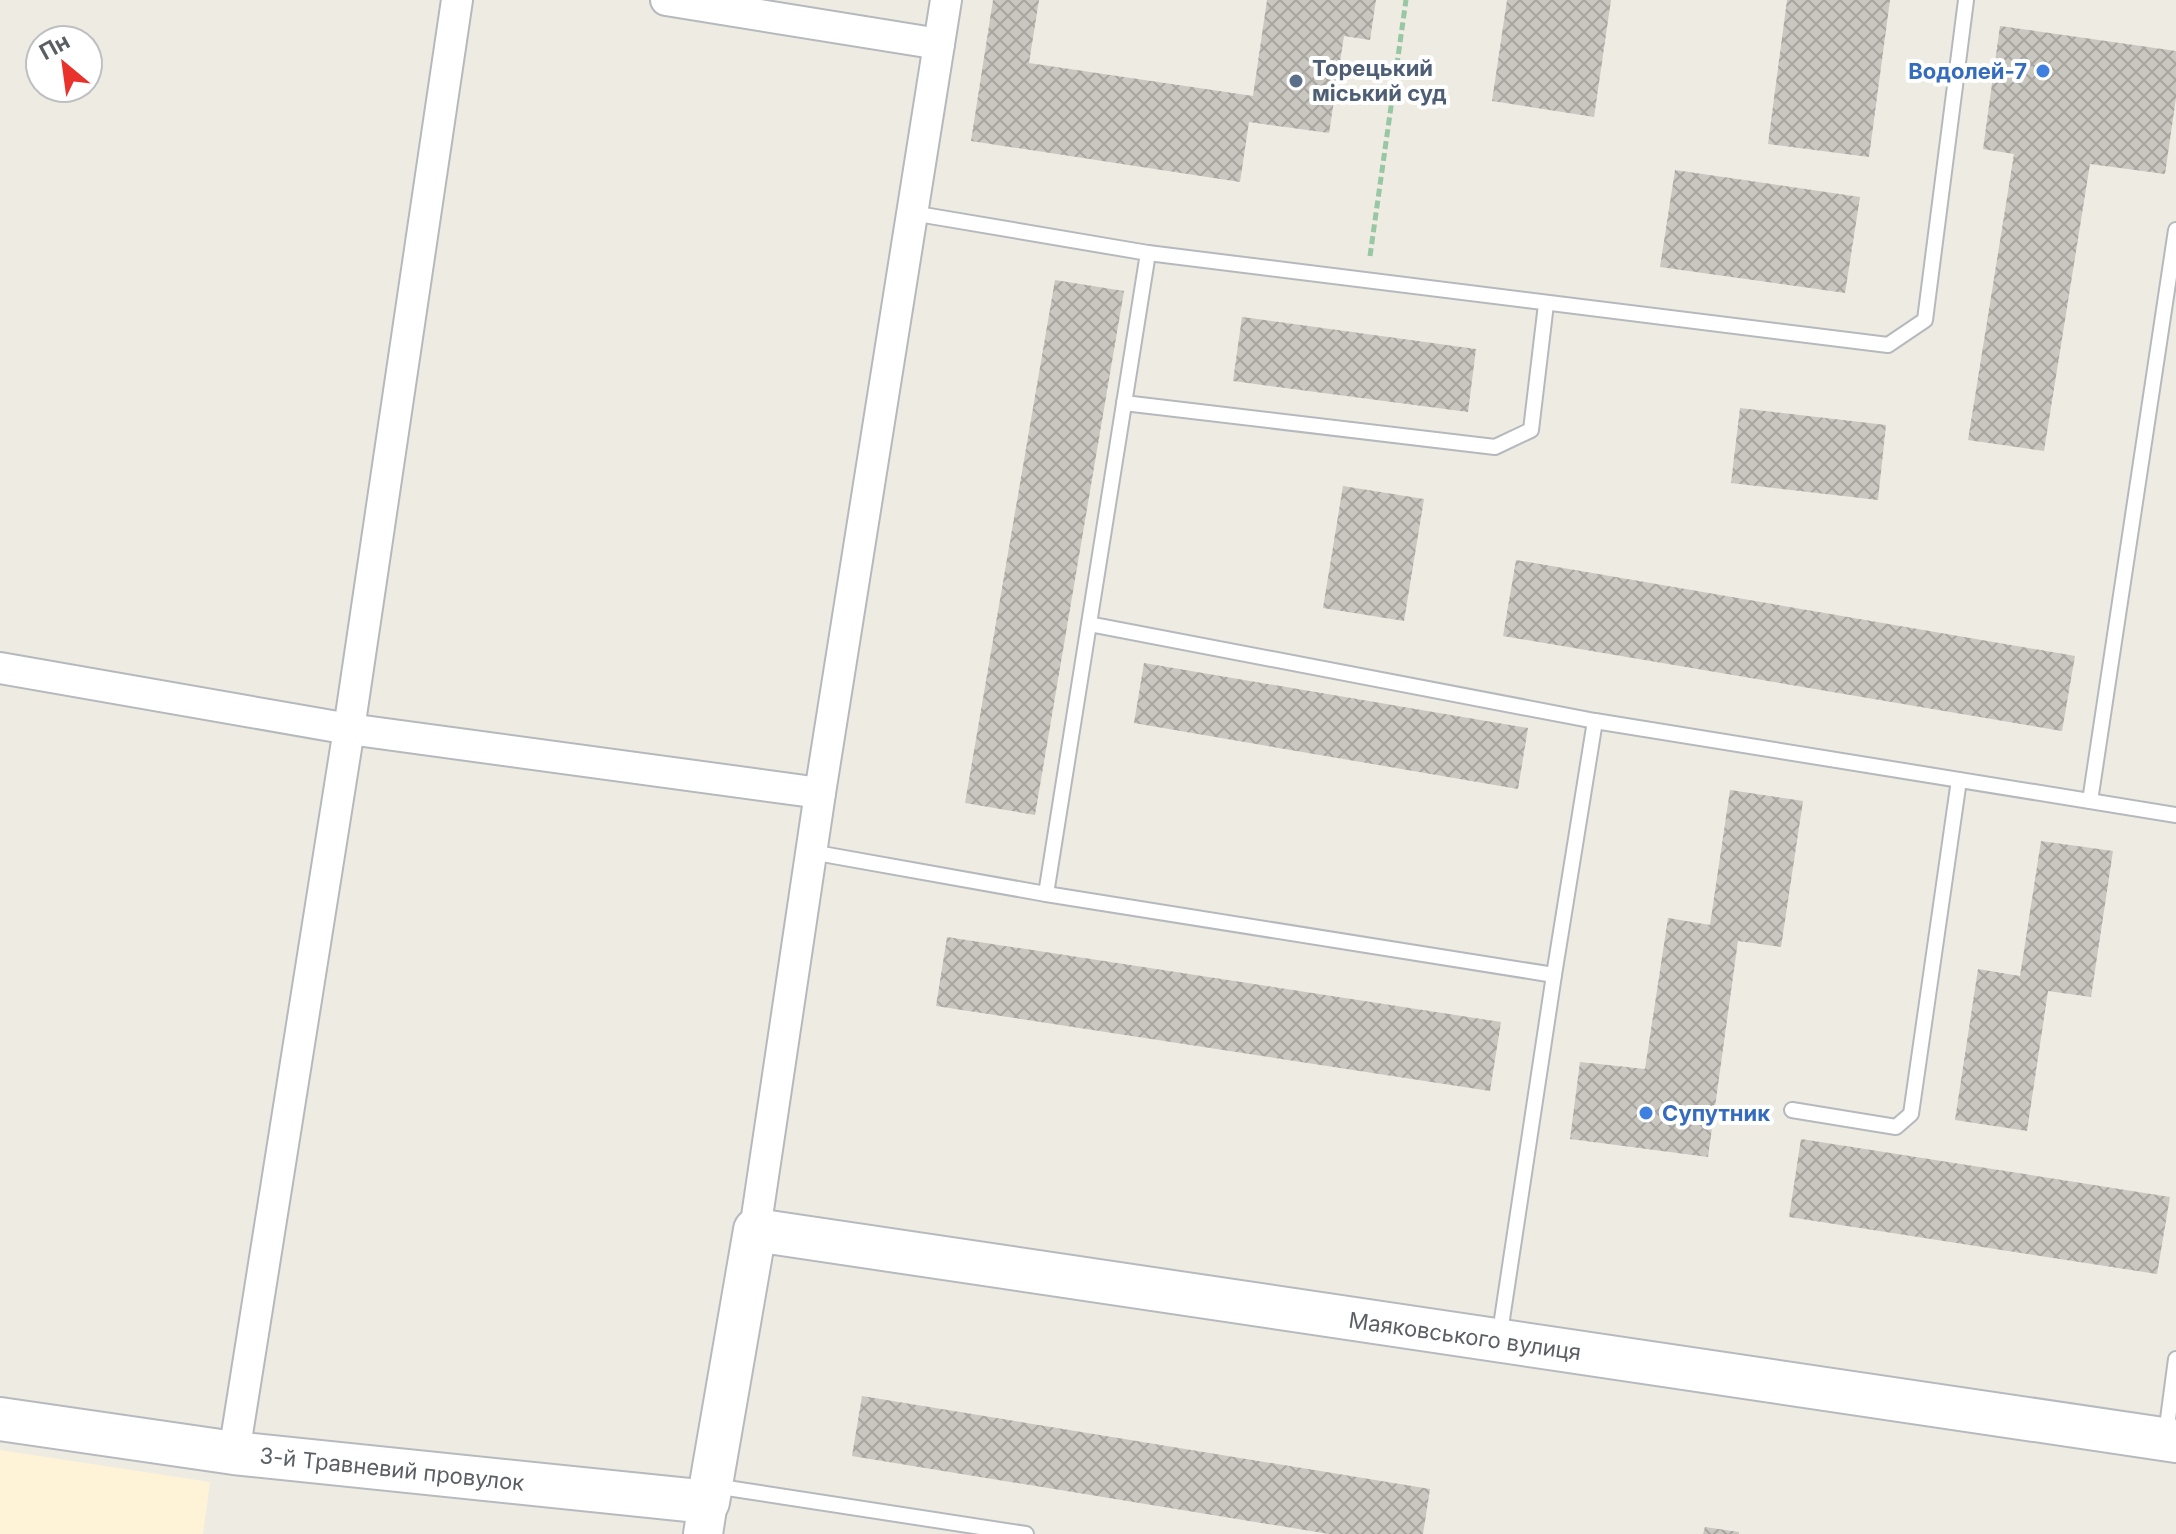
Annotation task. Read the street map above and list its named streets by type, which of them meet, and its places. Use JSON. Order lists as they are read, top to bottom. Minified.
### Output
{"streets":{"main road":["Маяковського вулиця","3-й Травневий провулок"]},"places":["Водолей-7","Торецький міський суд","Супутник"],"north":"top left"}
